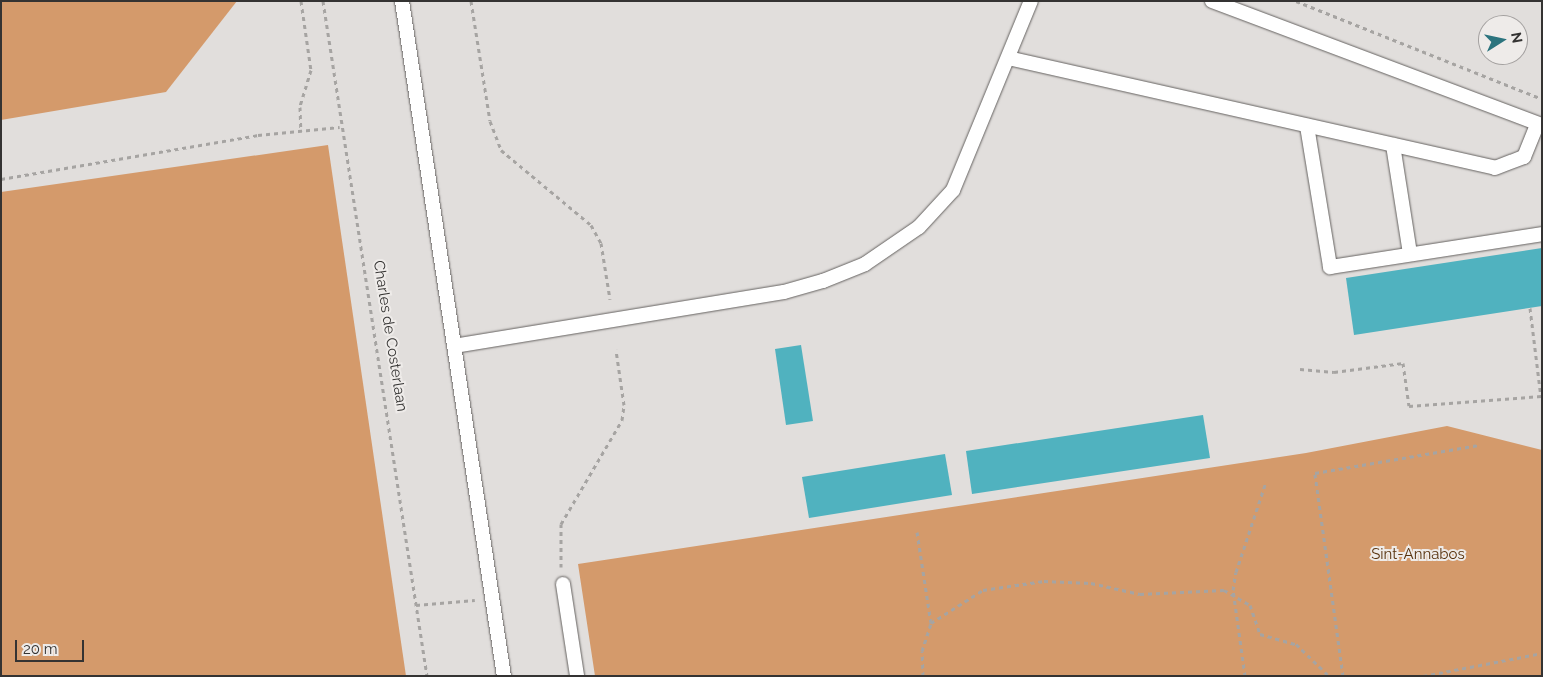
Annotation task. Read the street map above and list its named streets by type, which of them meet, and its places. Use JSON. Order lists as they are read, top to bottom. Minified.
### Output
{"streets":{"path":["Charles de Costerlaan"]},"parks":["Sint-Annabos"],"scale_bar":"20 m","north":"right"}
